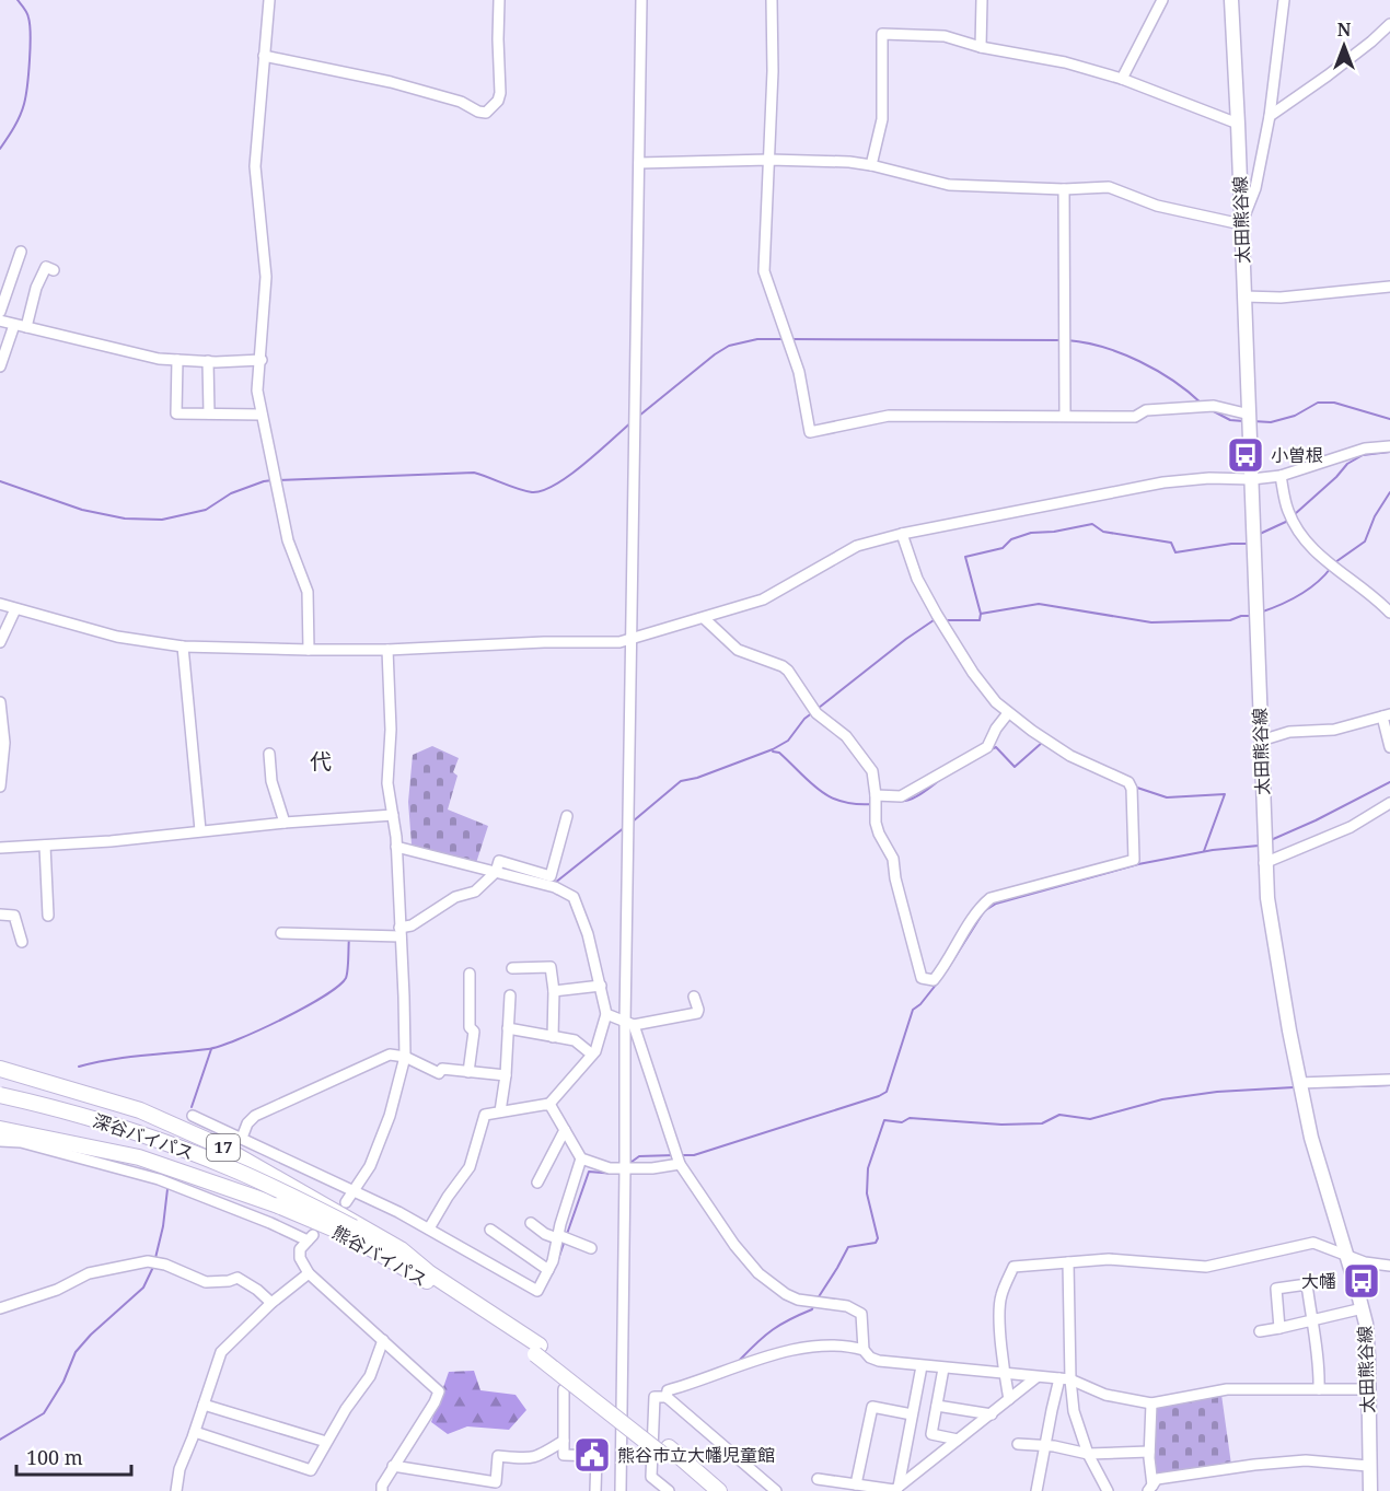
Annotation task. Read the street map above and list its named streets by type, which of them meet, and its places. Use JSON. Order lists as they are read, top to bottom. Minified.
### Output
{"streets":{"highway":["深谷バイパス","17","熊谷バイパス"],"main road":["太田熊谷線"]},"crossings":[["深谷バイパス","熊谷バイパス"],["17","熊谷バイパス"]],"districts":["代"],"places":{"bus stop":["小曽根","大幡"],"public building":["熊谷市立大幡児童館"]},"scale_bar":"100 m","north":"top"}
